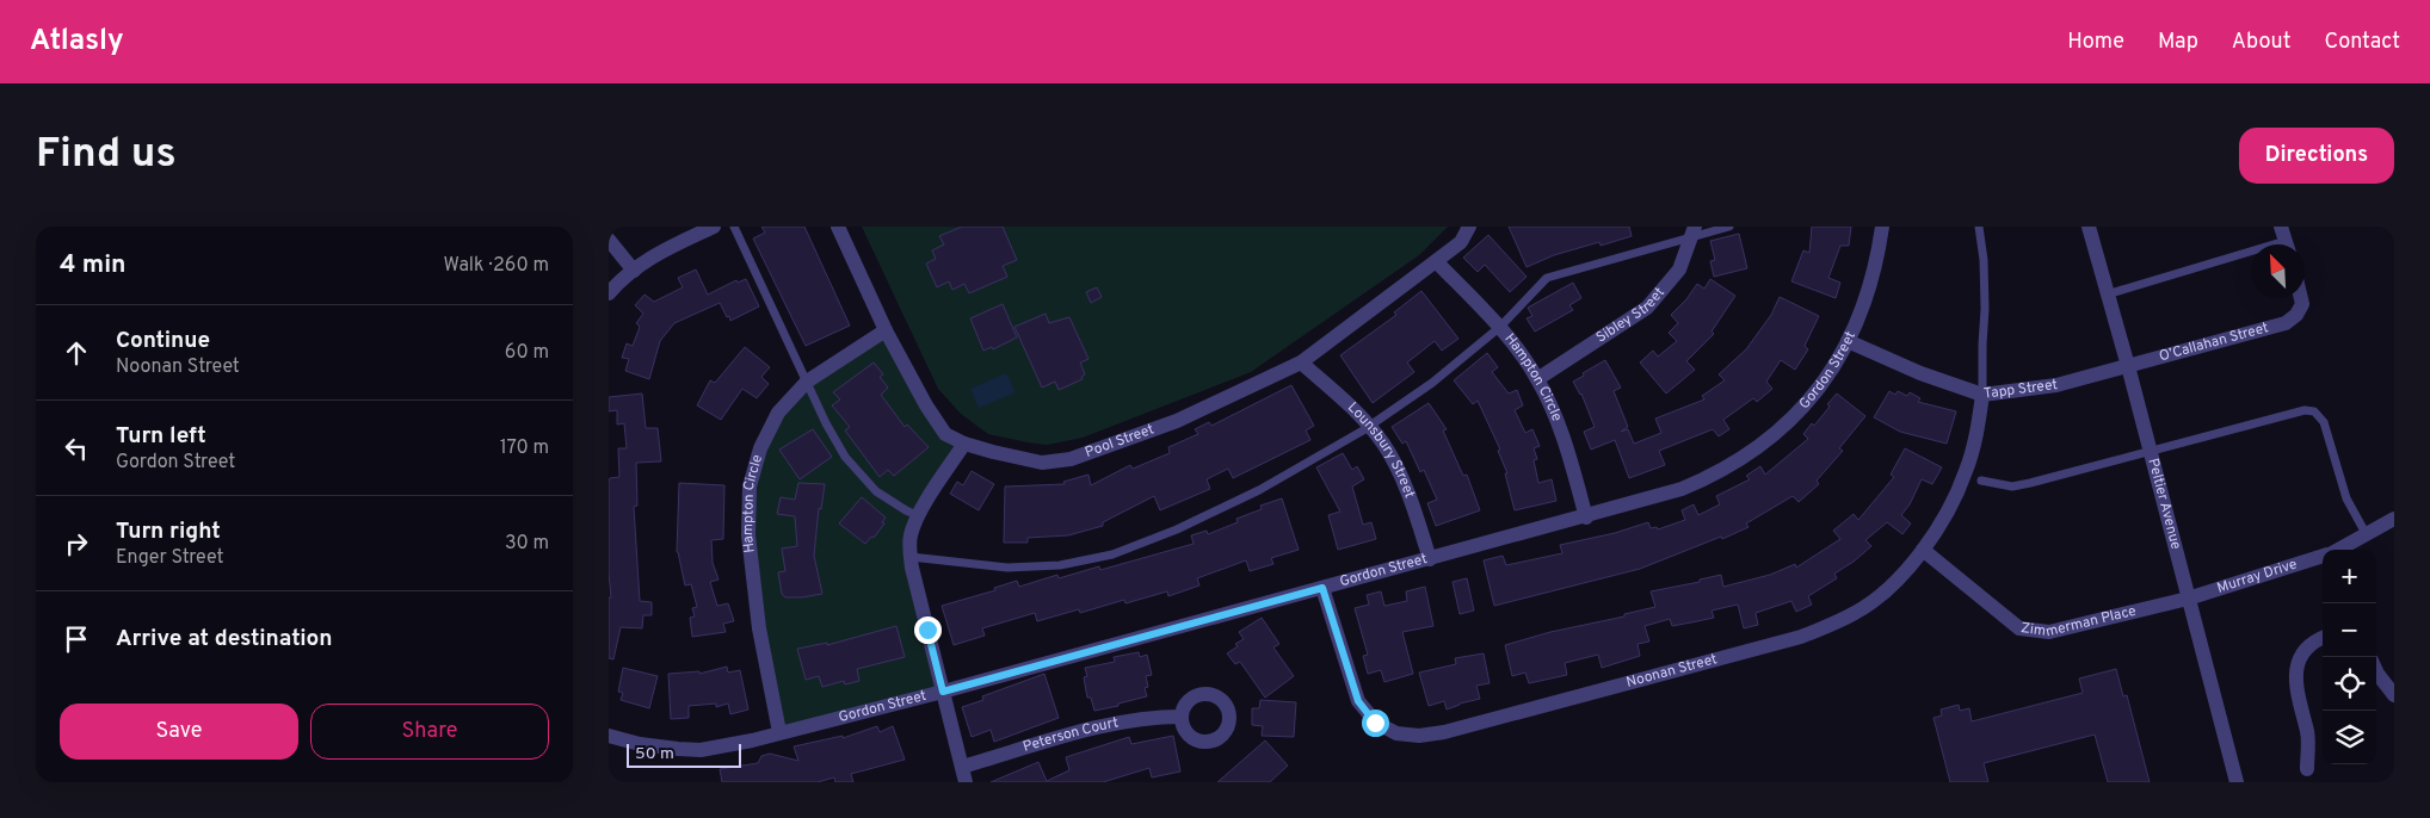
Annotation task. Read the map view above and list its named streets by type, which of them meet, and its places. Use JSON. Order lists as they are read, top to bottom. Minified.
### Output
{"streets":{"street":["Sibley Street","O’Callahan Street","Gordon Street","Hampton Circle","Tapp Street","Pool Street","Lounsbury Street","Peltier Avenue","Murray Drive","Zimmerman Place","Noonan Street","Peterson Court"]},"crossings":[["Sibley Street","Hampton Circle"],["O’Callahan Street","Tapp Street"],["O’Callahan Street","Peltier Avenue"],["Gordon Street","Hampton Circle"],["Gordon Street","Tapp Street"],["Gordon Street","Lounsbury Street"],["Gordon Street","Noonan Street"],["Hampton Circle","Pool Street"],["Tapp Street","Peltier Avenue"],["Tapp Street","Noonan Street"],["Pool Street","Lounsbury Street"],["Peltier Avenue","Murray Drive"],["Peltier Avenue","Zimmerman Place"],["Murray Drive","Zimmerman Place"],["Zimmerman Place","Noonan Street"]],"scale_bar":"50 m","north":"top left","page":{"header":"Atlasly","nav":["Home","Map","About","Contact"],"buttons":["Directions",["Save","Share"]],"title":"Find us","heading":["4 min","Walk · 260 m"],"list":[["Continue","Noonan Street","60 m"],["Turn left","Gordon Street","170 m"],["Turn right","Enger Street","30 m"],"Arrive at destination"],"map_buttons":["+","−"],"scale":"50 m"}}
